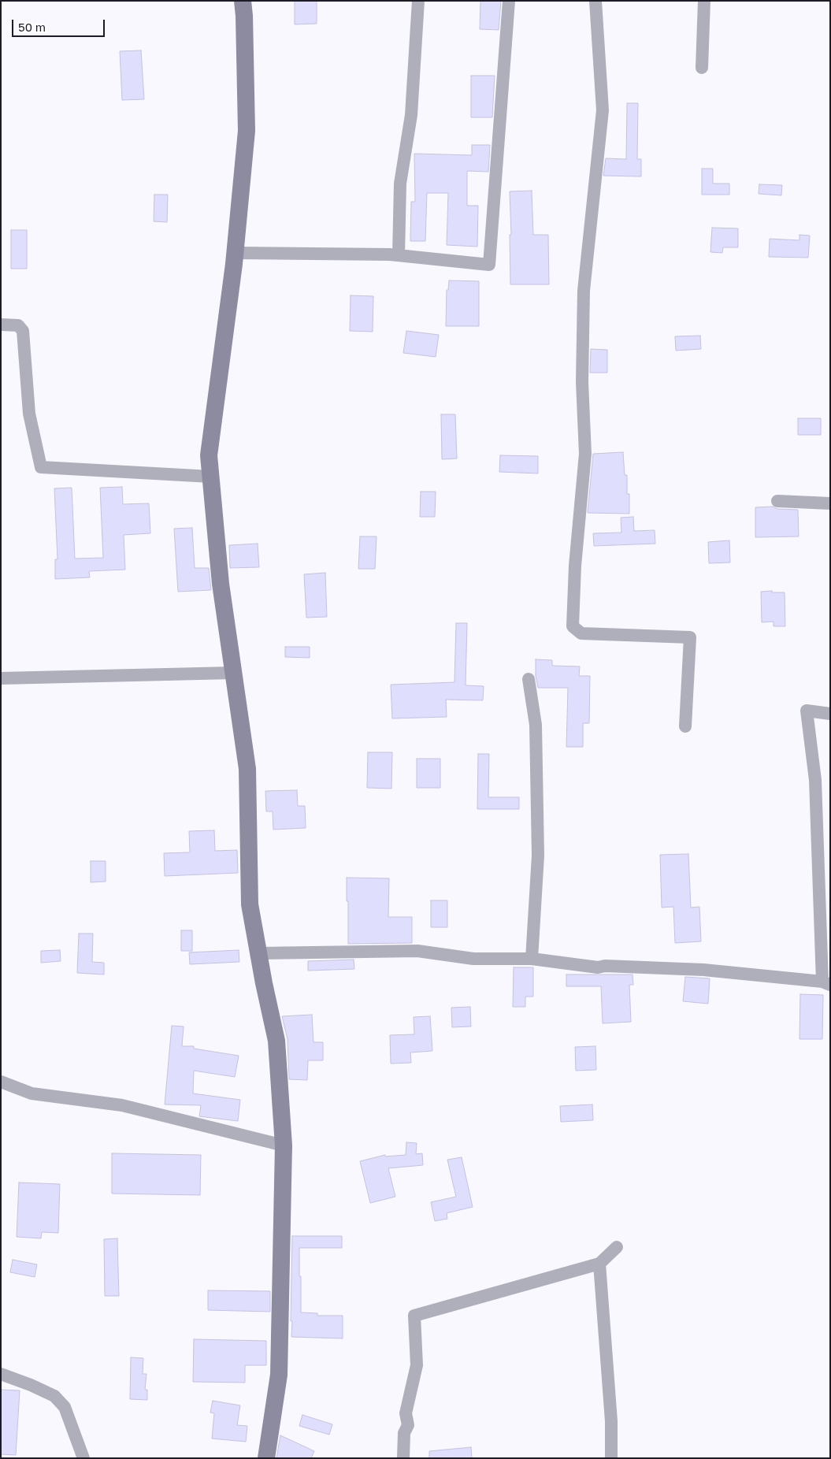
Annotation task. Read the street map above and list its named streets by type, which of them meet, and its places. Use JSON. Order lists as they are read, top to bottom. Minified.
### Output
{"scale_bar":"50 m"}
